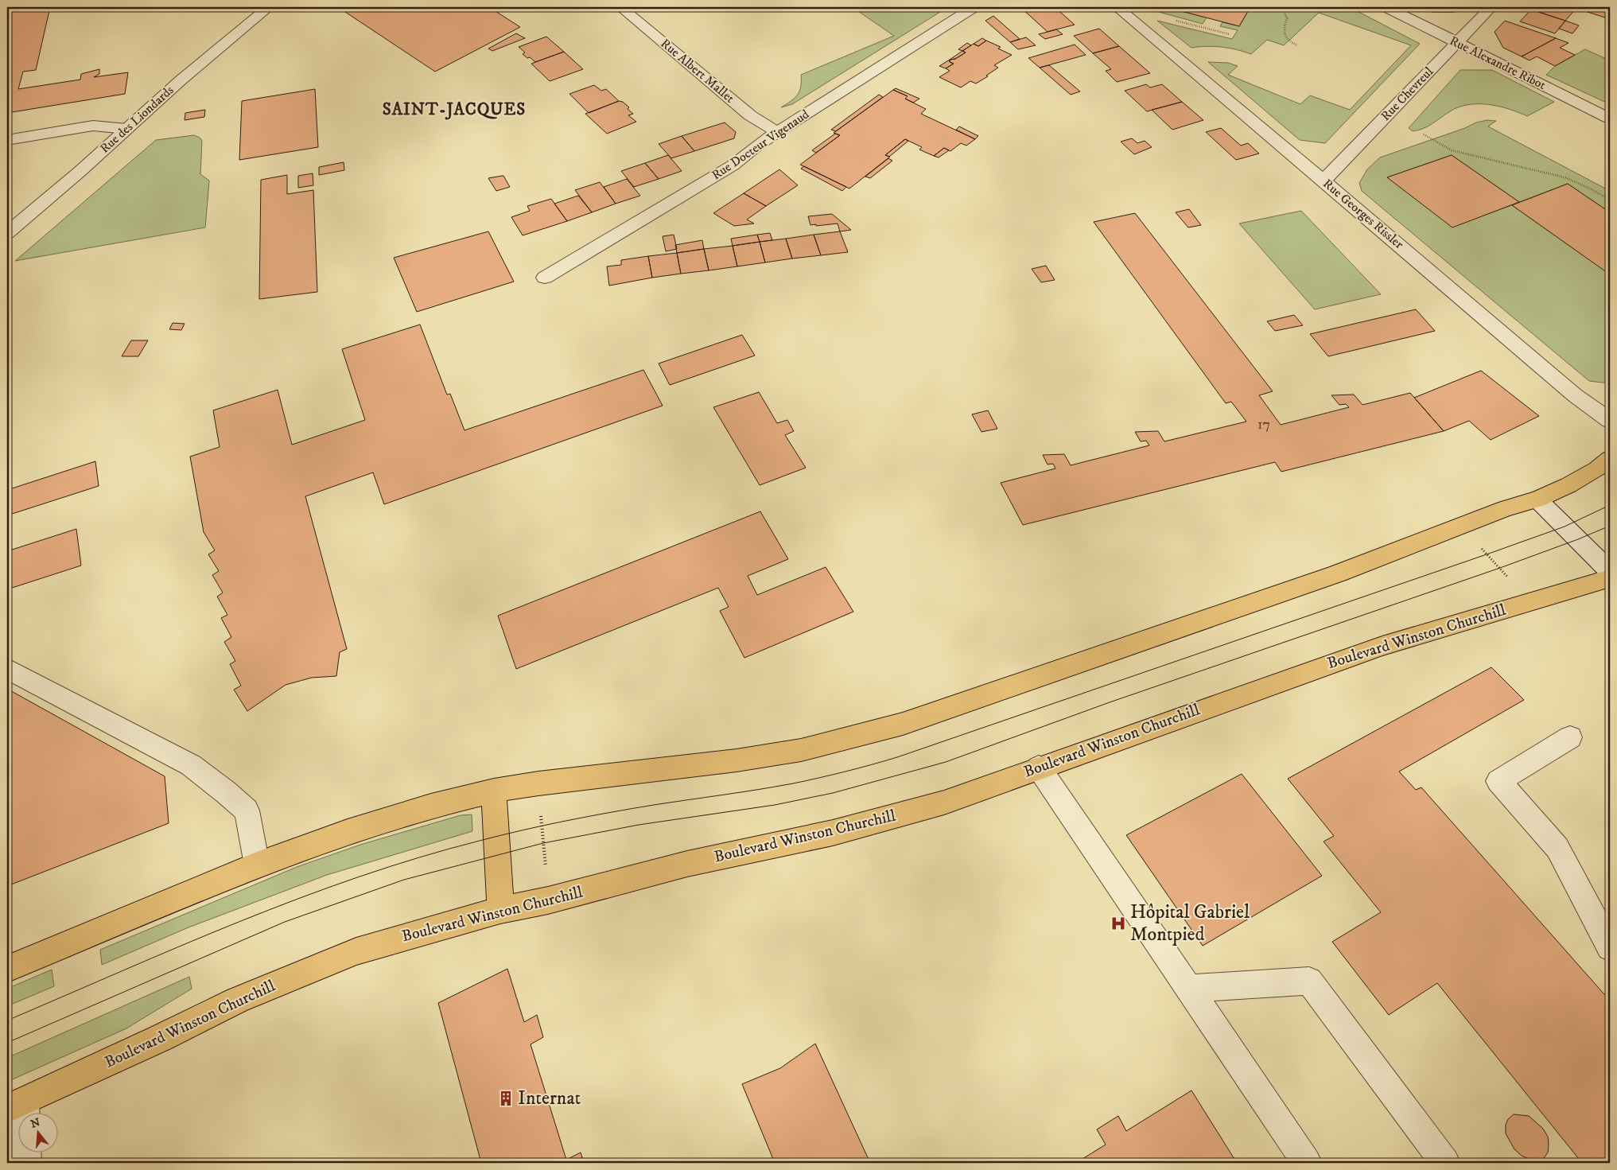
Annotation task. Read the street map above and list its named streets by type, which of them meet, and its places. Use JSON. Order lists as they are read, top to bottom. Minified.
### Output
{"streets":{"main road":["Boulevard Winston Churchill"],"street":["Rue Alexandre Ribot","Rue Albert Mallet","Rue Chevreul","Rue des Liondards","Rue Docteur Vigenaud","Rue Georges Rissler"]},"crossings":[["Rue Alexandre Ribot","Rue Chevreul"],["Rue Albert Mallet","Rue Docteur Vigenaud"],["Rue Chevreul","Rue Georges Rissler"]],"districts":["SAINT-JACQUES"],"places":{"hospital":["Hôpital Gabriel Montpied"],"building":["Internat"]},"house_numbers":["17"],"north":"top"}
